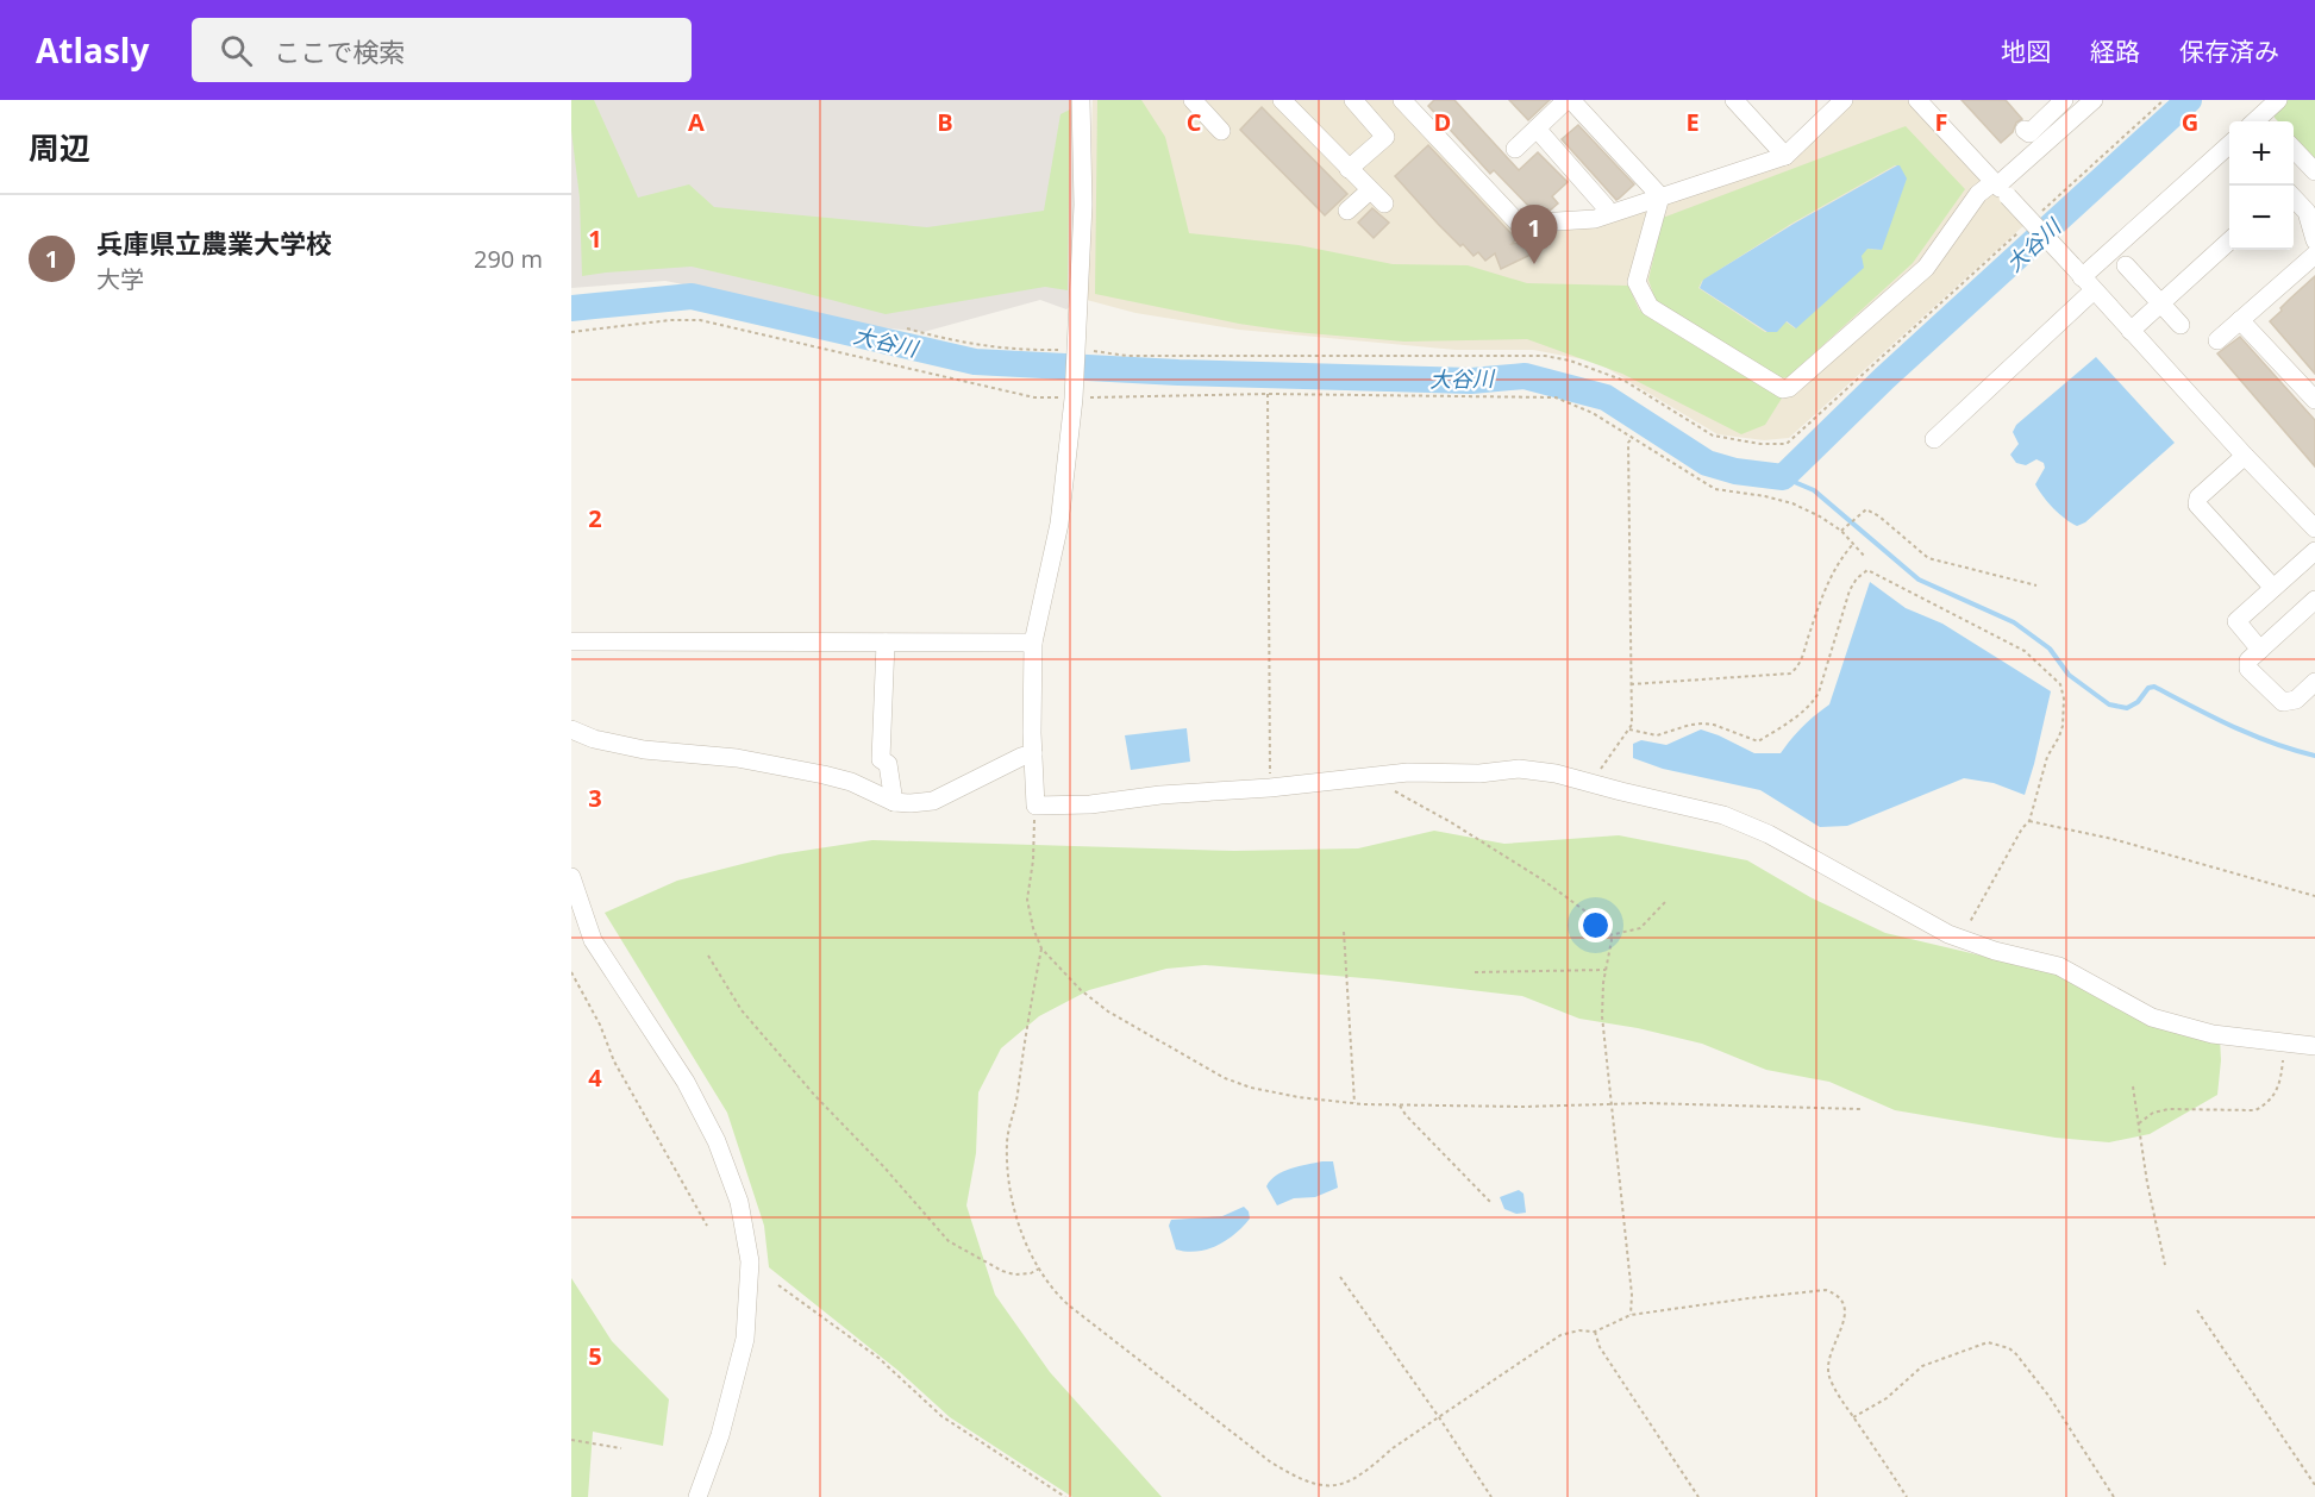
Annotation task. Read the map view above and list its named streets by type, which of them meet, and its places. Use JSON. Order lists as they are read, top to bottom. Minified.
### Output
{"water":["大谷川"],"page":{"header":"Atlasly","search":"ここで検索","nav":["地図","経路","保存済み"],"heading":"周辺","map_buttons":["+","−"],"list":[{"mark":"1","name":"兵庫県立農業大学校","note":"大学","value":"290 m"}],"pins":"1"},"grid":{"columns":["A","B","C","D","E","F","G"],"rows":["1","2","3","4","5"]}}
